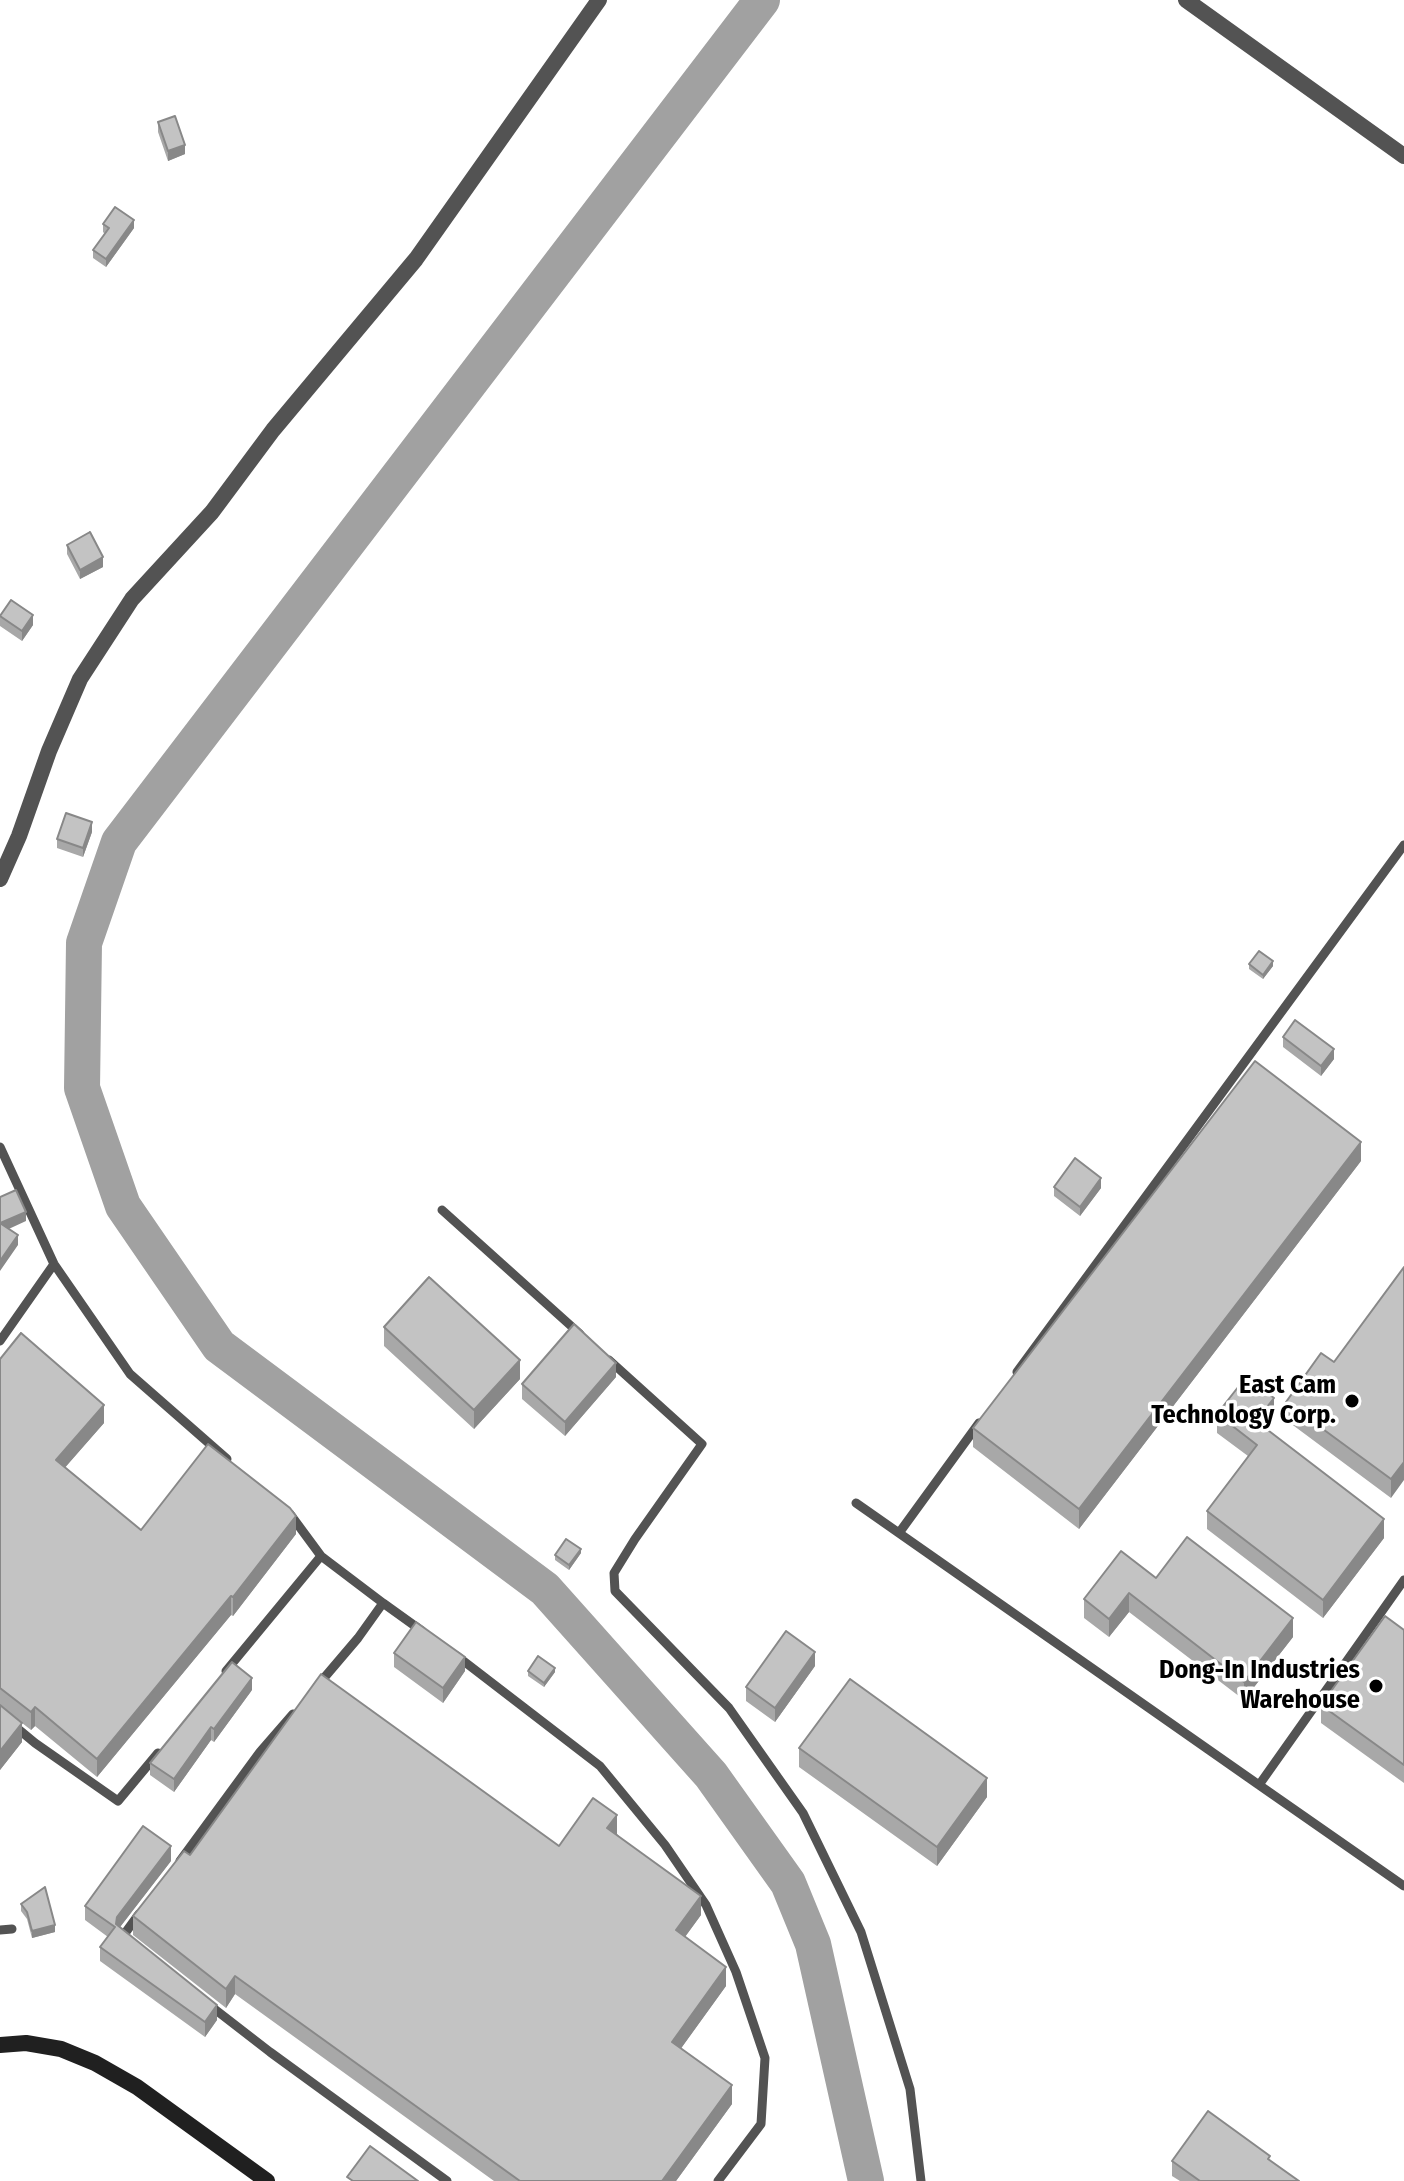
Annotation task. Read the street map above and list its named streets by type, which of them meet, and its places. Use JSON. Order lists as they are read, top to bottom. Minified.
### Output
{"places":["East Cam Technology Corp.","Dong-In Industries Warehouse"]}
